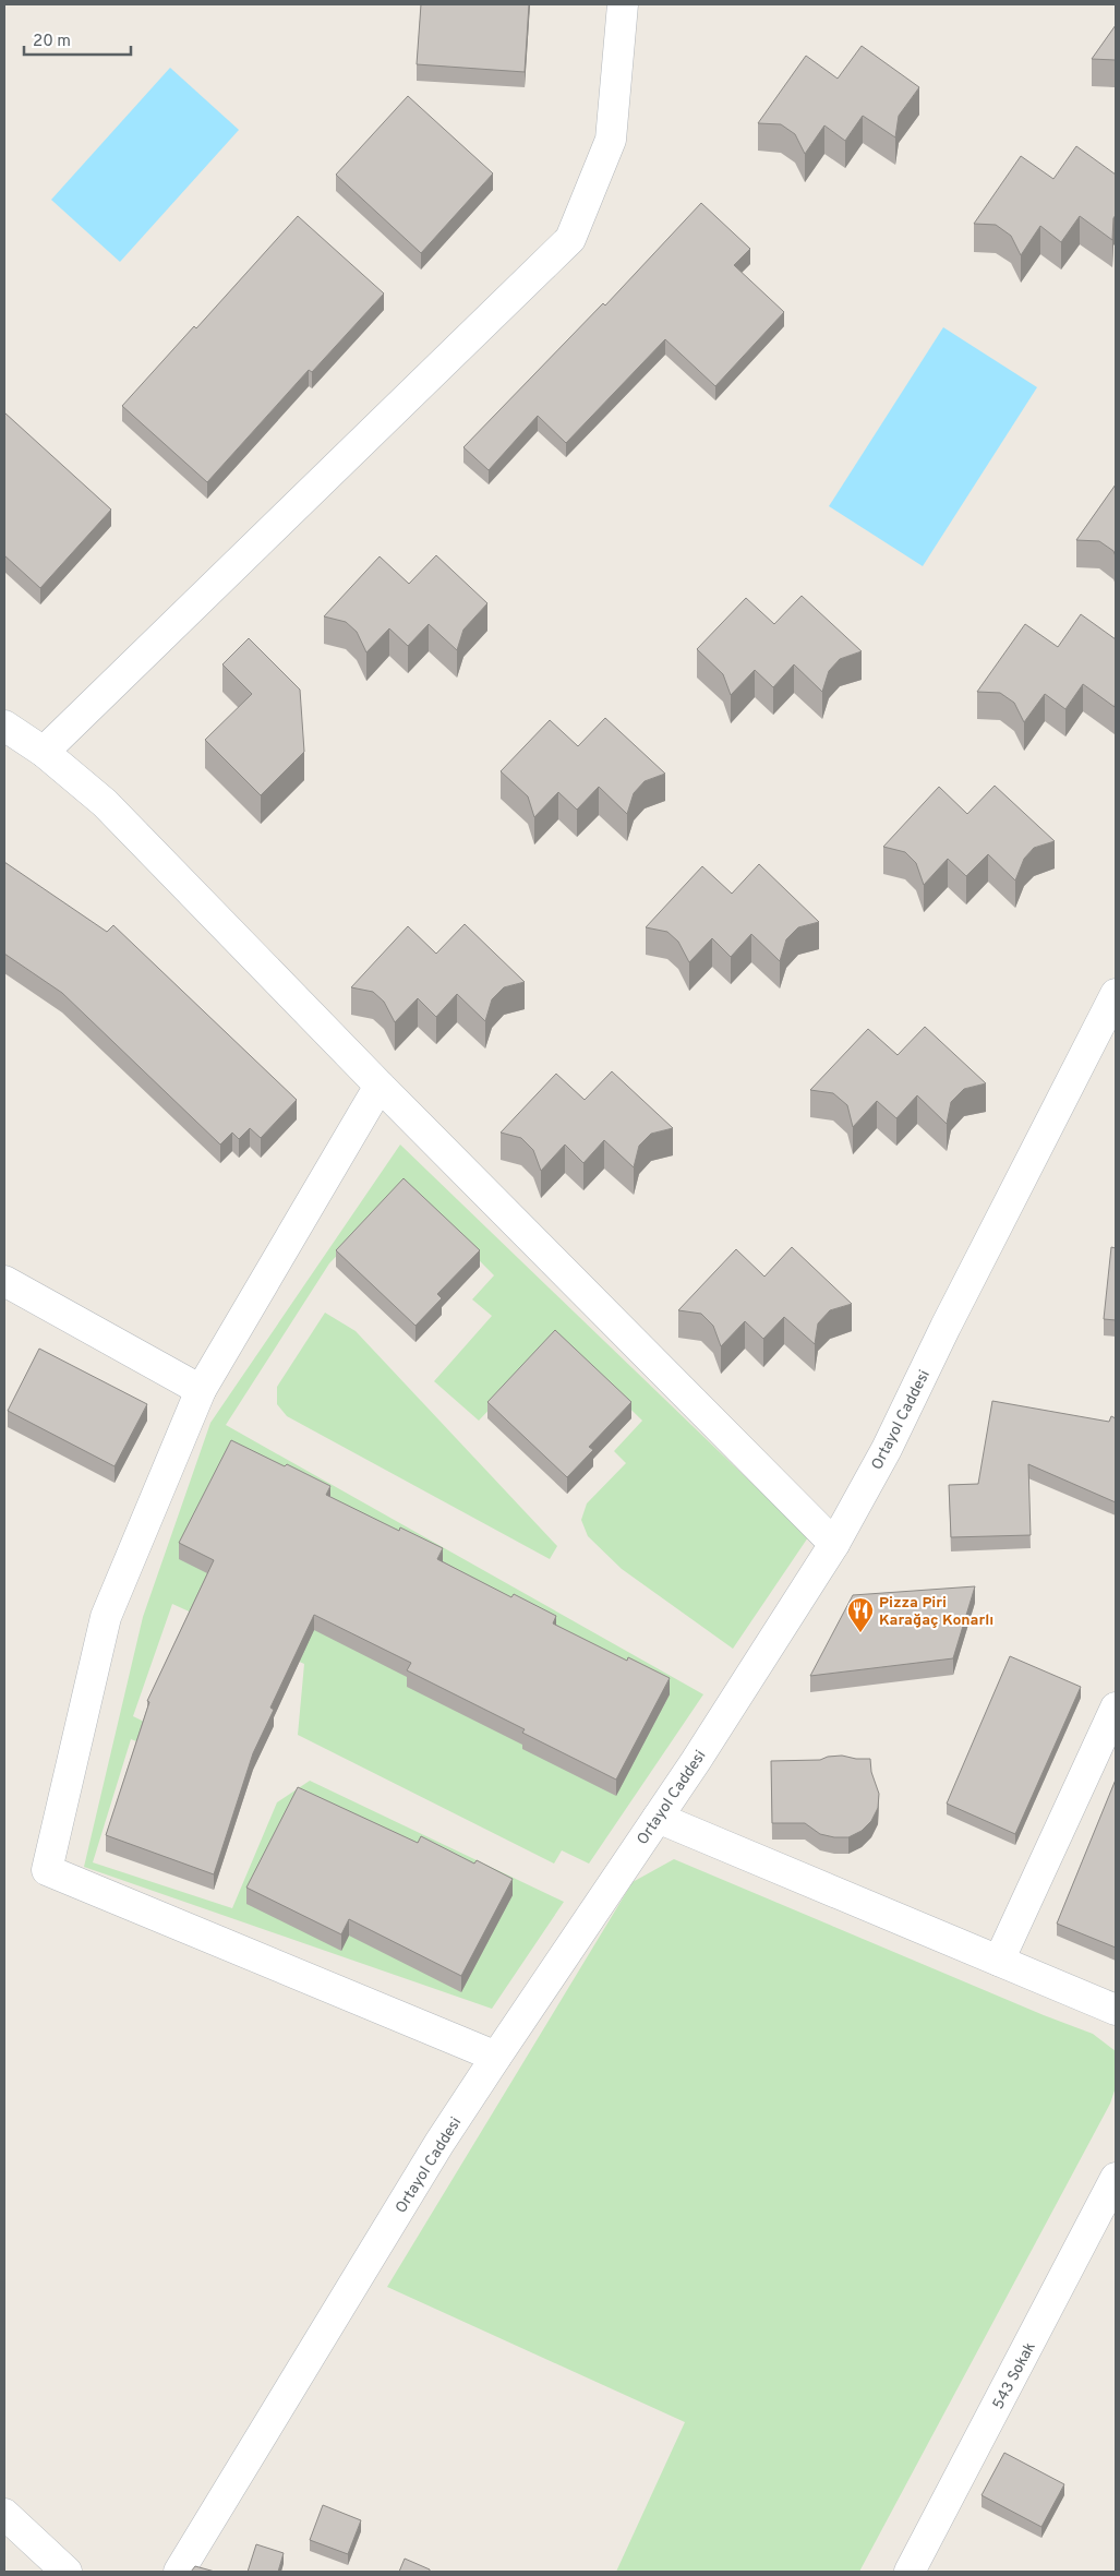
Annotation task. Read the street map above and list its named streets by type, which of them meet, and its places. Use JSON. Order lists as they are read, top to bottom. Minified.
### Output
{"streets":{"street":["Ortayol Caddesi","543 Sokak"]},"places":{"restaurant":["Pizza Piri Karağaç Konarlı"]},"scale_bar":"20 m"}
